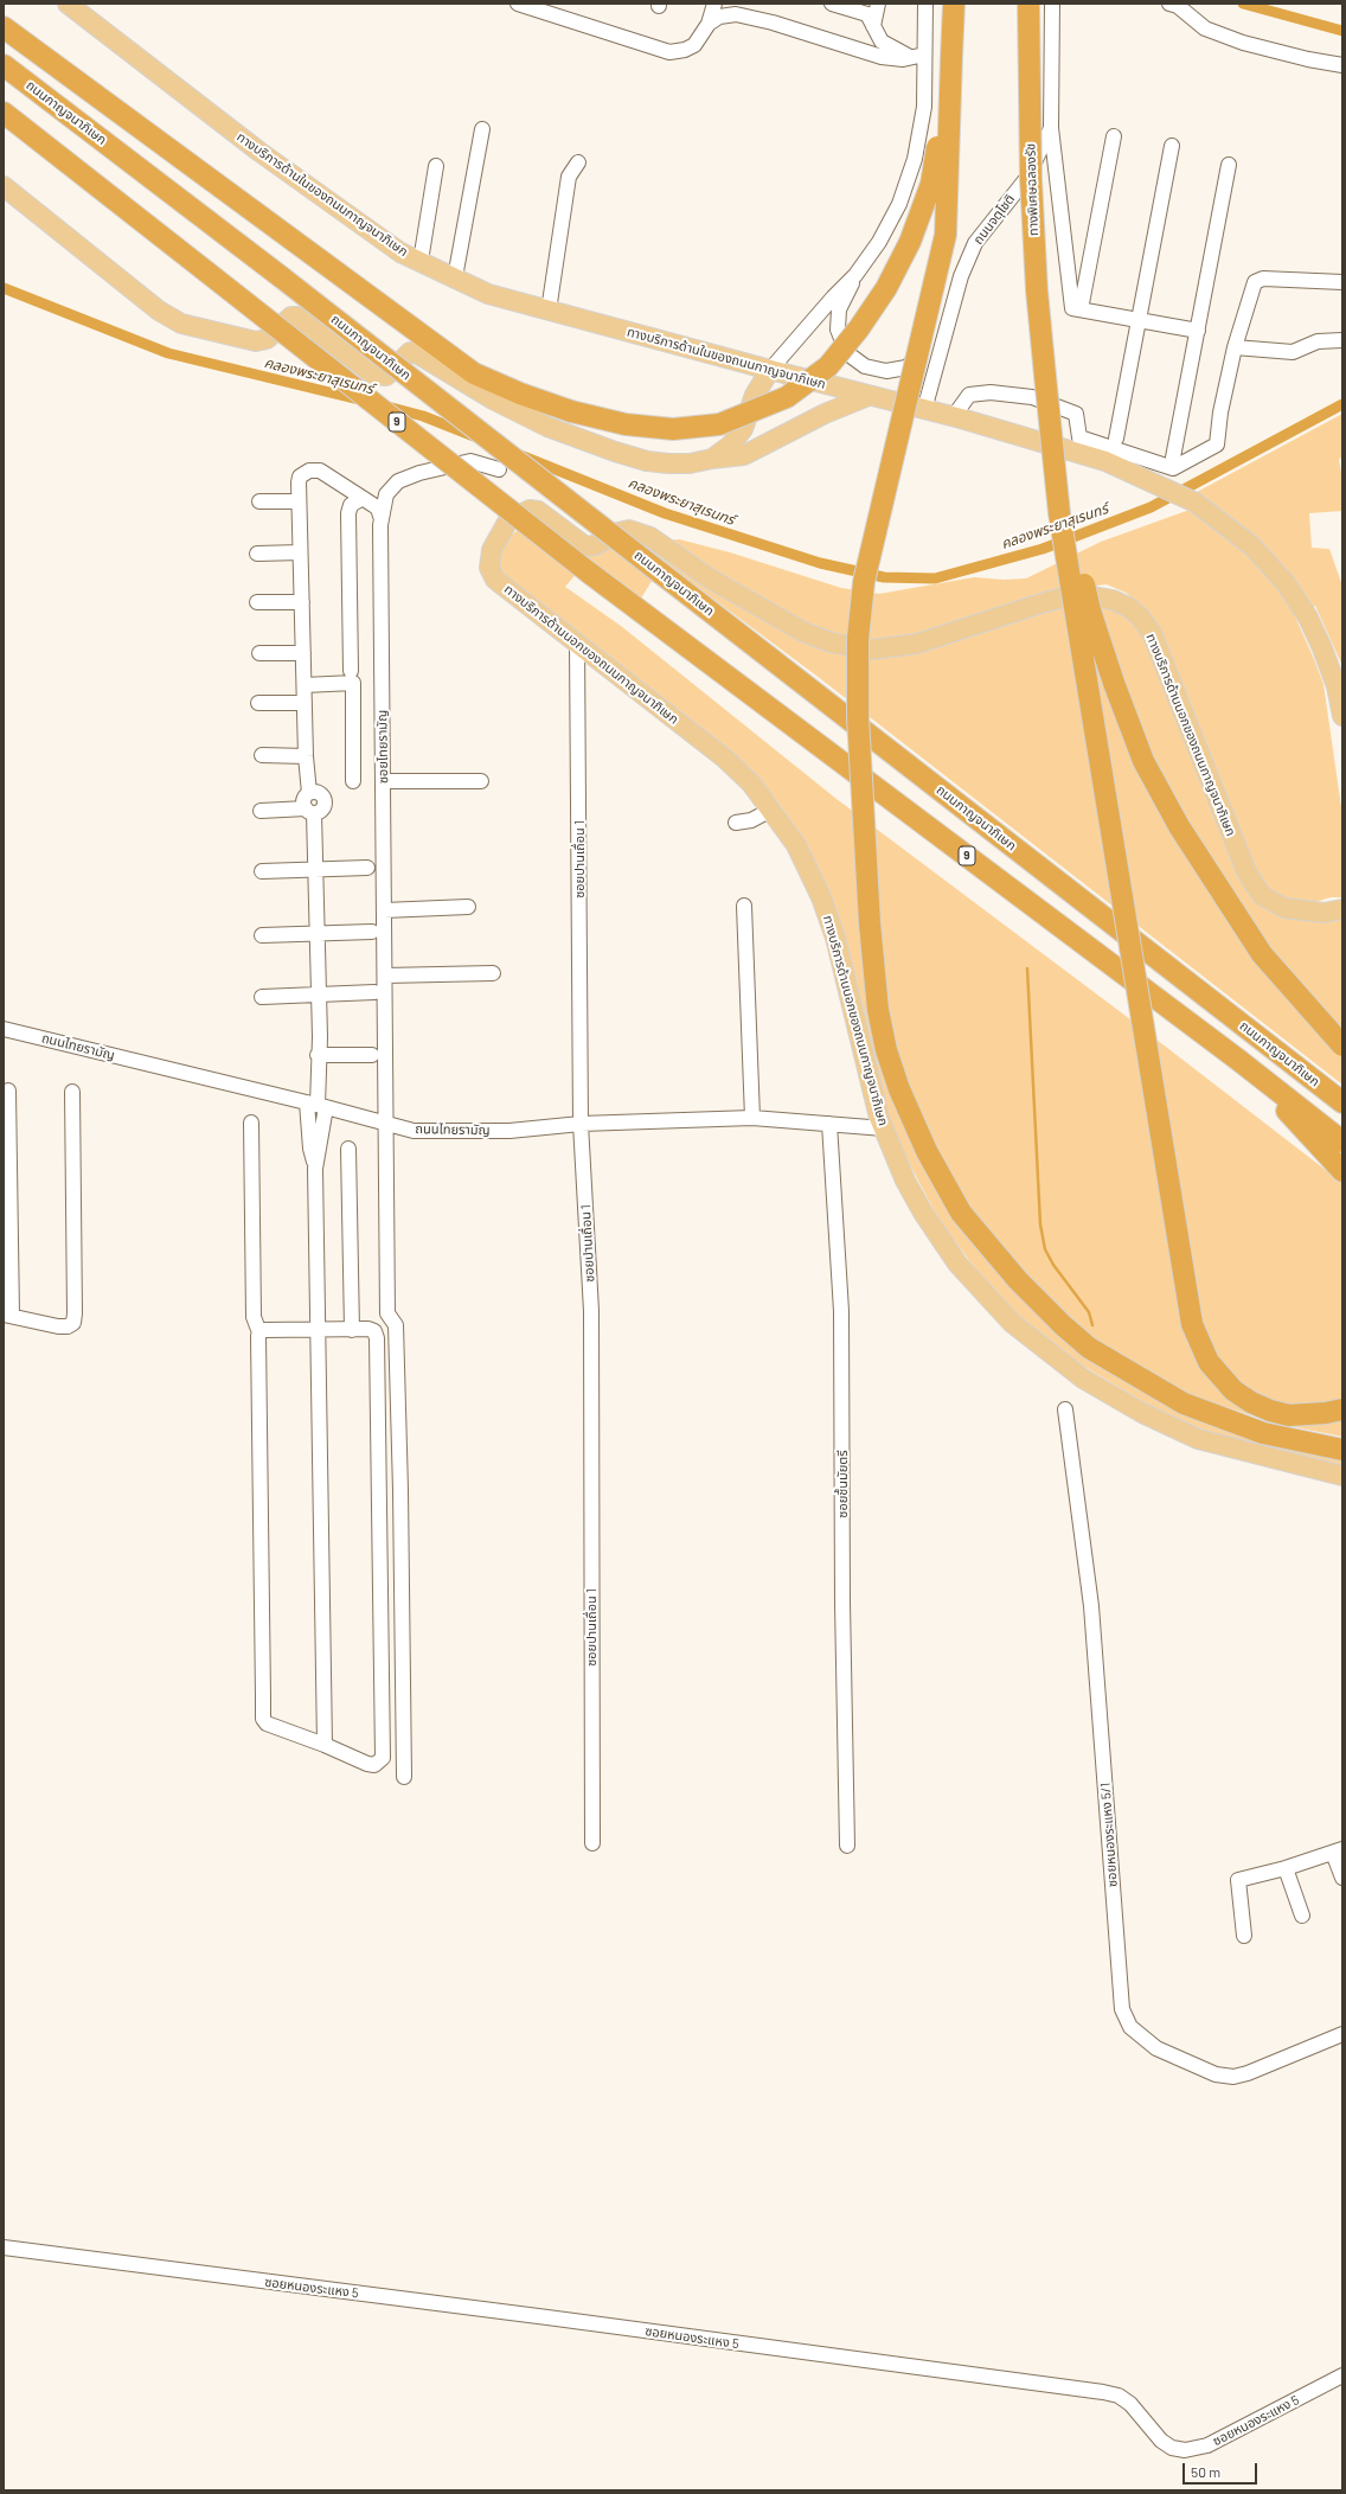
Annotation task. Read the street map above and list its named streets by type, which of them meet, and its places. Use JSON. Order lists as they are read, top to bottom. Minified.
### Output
{"streets":{"highway":["ถนนกาญจนาภิเษก","ทางพิเศษฉลองรัช","9"],"main road":["ทางบริการด้านในของถนนกาญจนาภิเษก","ทางบริการด้านนอกของถนนกาญจนาภิเษก"],"street":["ถนนจตุโชติ","ซอยไทยรามัญ","ซอยปานเถื่อน 1","ถนนไทยรามัญ","ซอยชื้นมัยตรี","ซอยหนองระแหง 5/1","ซอยหนองระแหง 5"]},"crossings":[["ทางบริการด้านในของถนนกาญจนาภิเษก","ถนนจตุโชติ"],["ทางบริการด้านนอกของถนนกาญจนาภิเษก","ซอยปานเถื่อน 1"],["ทางบริการด้านนอกของถนนกาญจนาภิเษก","ถนนไทยรามัญ"],["ซอยไทยรามัญ","ถนนไทยรามัญ"],["ซอยปานเถื่อน 1","ถนนไทยรามัญ"],["ถนนไทยรามัญ","ซอยชื้นมัยตรี"]],"water":["คลองพระยาสุเรนทร์"],"scale_bar":"50 m"}
